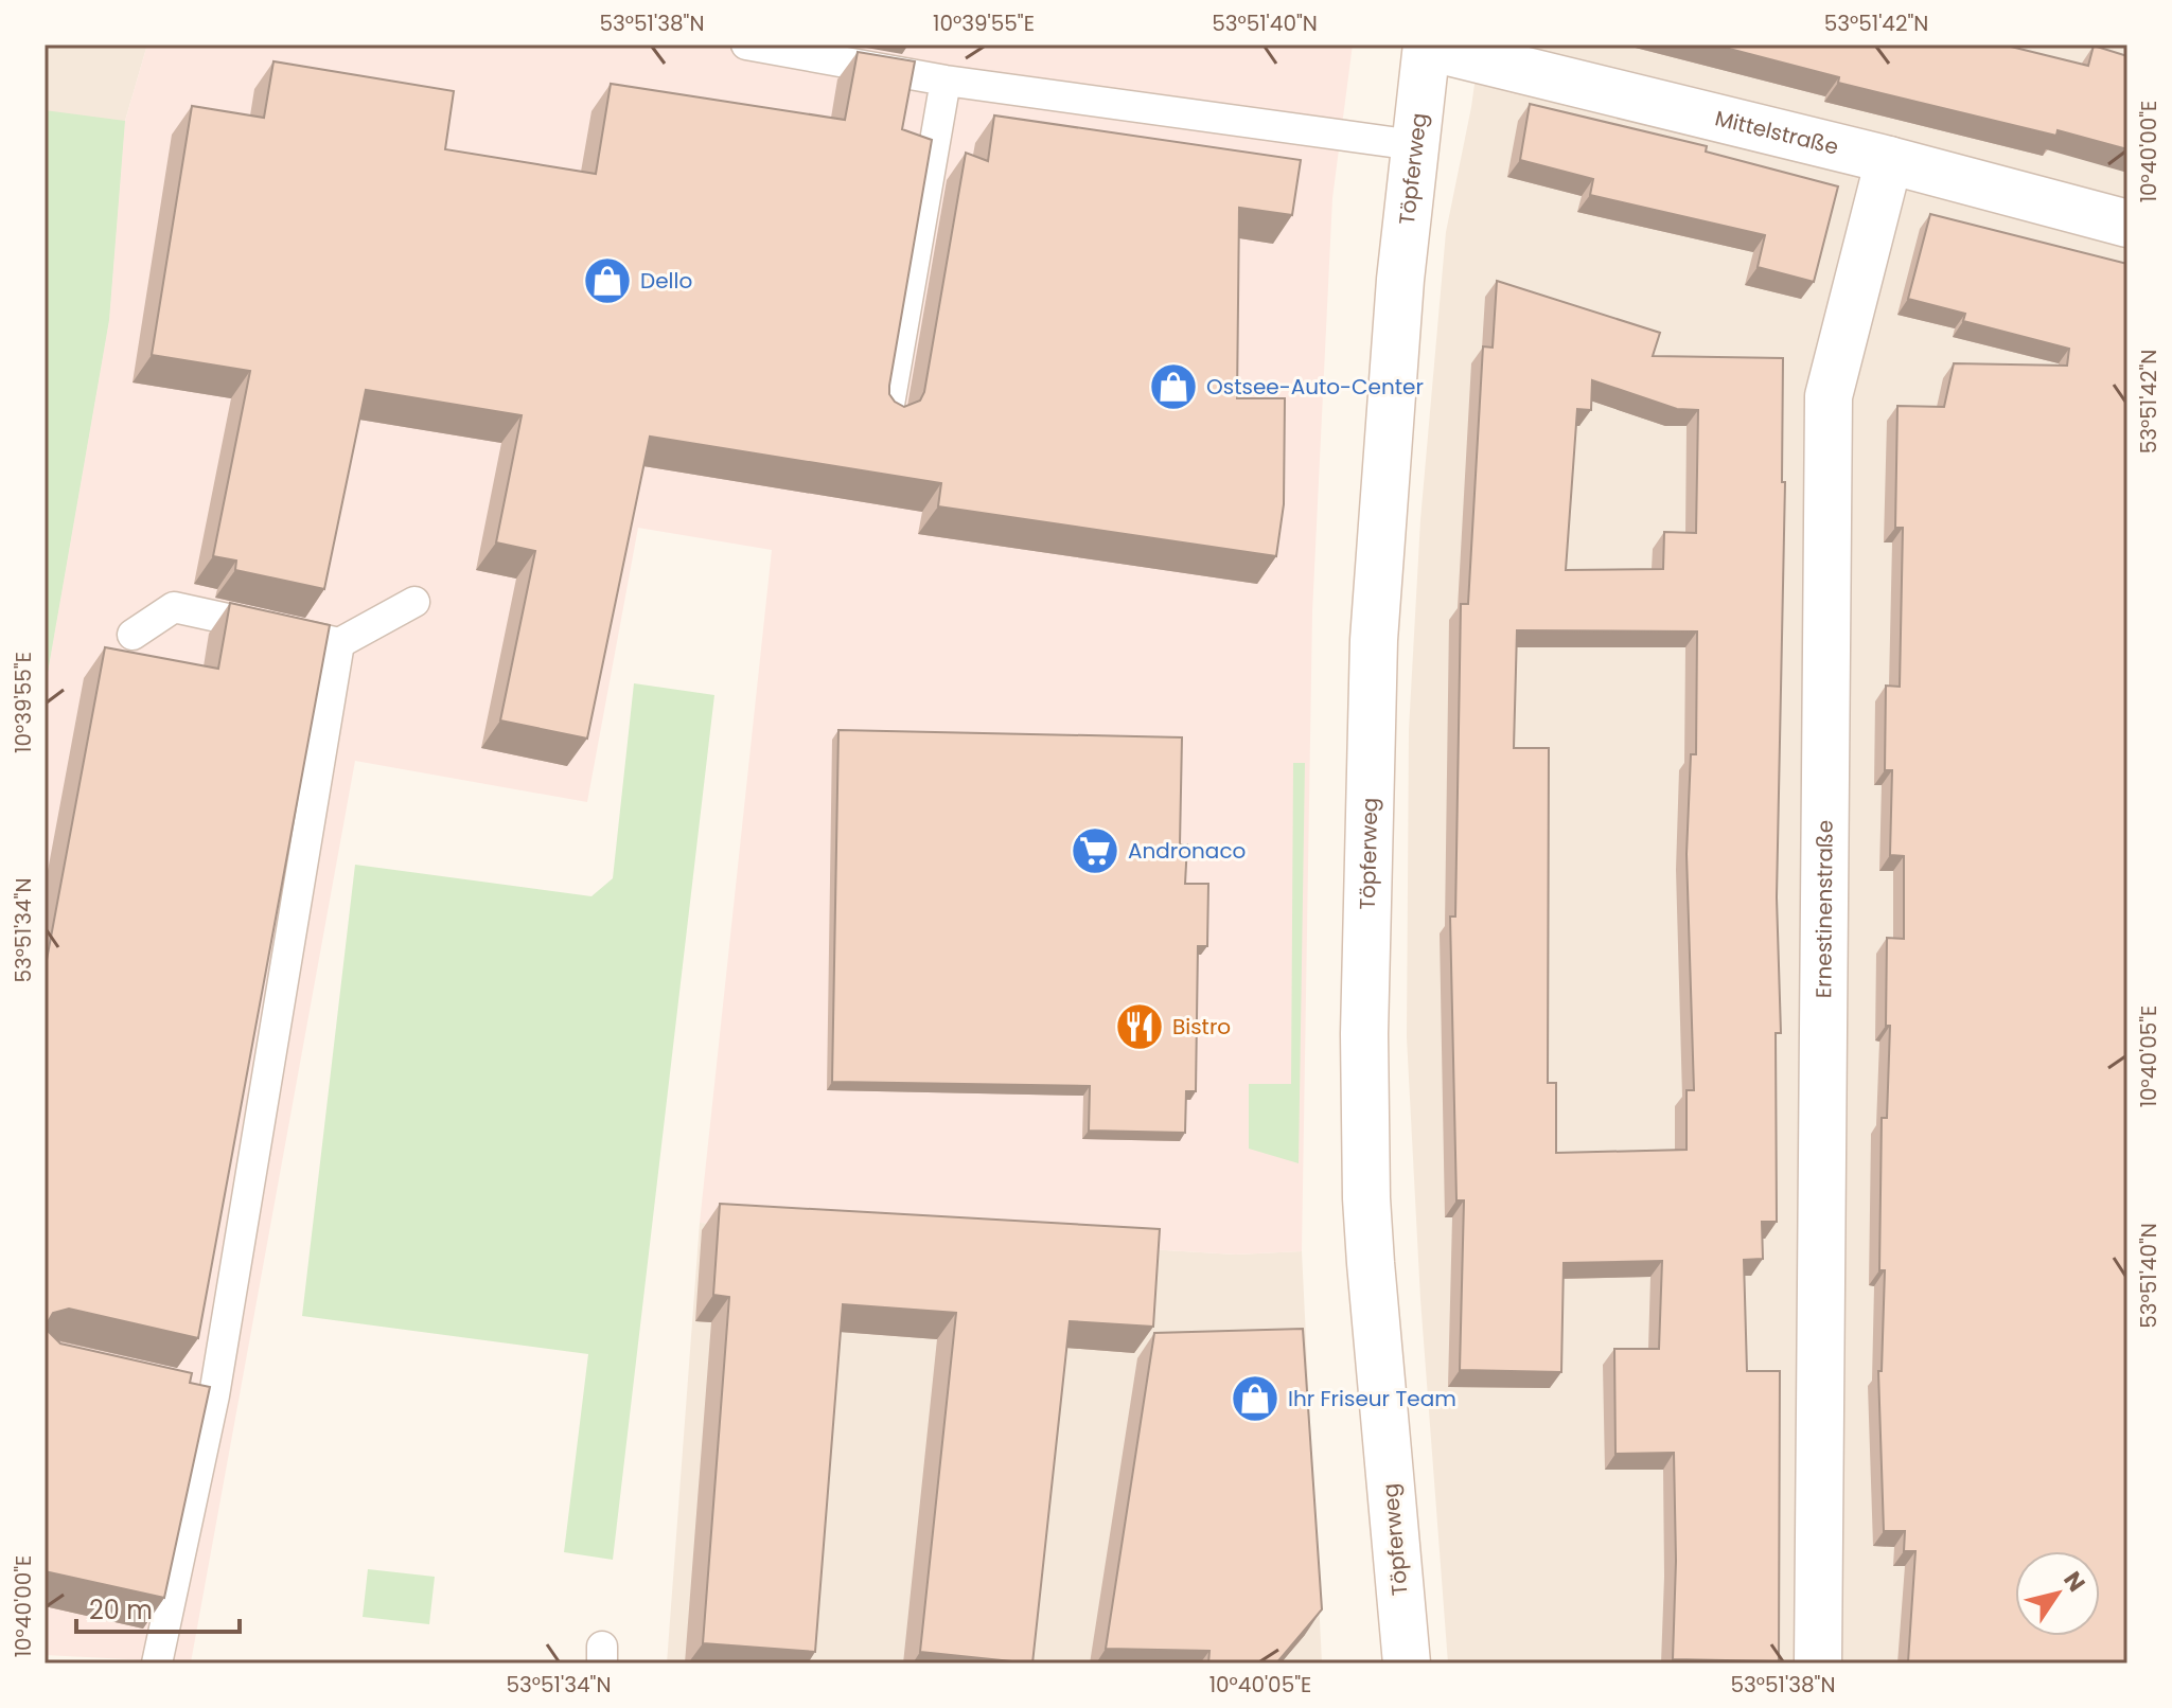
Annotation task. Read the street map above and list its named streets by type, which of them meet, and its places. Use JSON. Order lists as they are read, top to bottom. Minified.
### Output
{"streets":{"street":["Mittelstraße","Töpferweg","Ernestinenstraße"]},"crossings":[["Mittelstraße","Töpferweg"],["Mittelstraße","Ernestinenstraße"]],"places":{"shop":["Dello","Ostsee-Auto-Center","Ihr Friseur Team"],"supermarket":["Andronaco"],"restaurant":["Bistro"]},"scale_bar":"20 m","north":"top right","coordinates":["53°51'38\"N","10°39'55\"E","53°51'40\"N","53°51'42\"N","10°40'00\"E","53°51'34\"N","10°40'05\"E"]}
